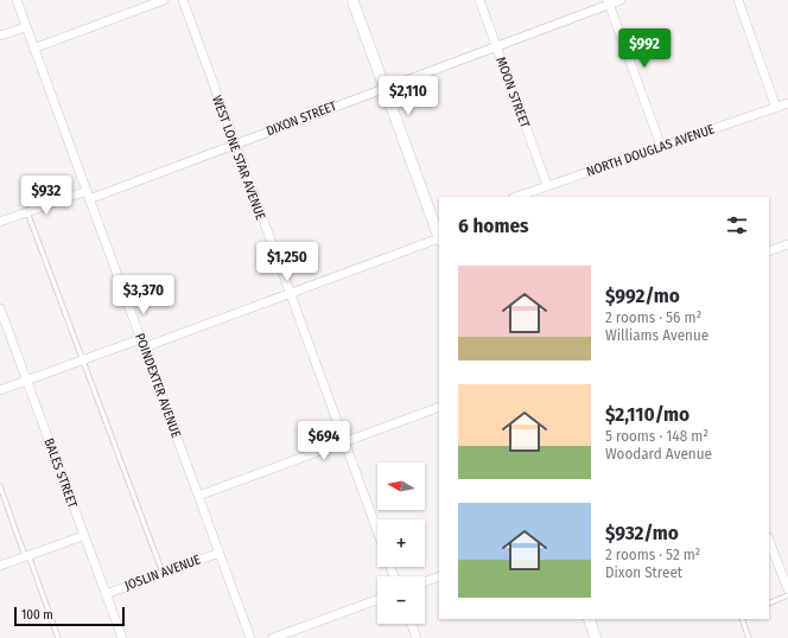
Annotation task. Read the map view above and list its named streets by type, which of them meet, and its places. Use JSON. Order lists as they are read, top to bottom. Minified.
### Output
{"streets":{"street":["MOON STREET","DIXON STREET","NORTH DOUGLAS AVENUE","WEST LONE STAR AVENUE","POINDEXTER AVENUE","BALES STREET","JOSLIN AVENUE"]},"crossings":[["MOON STREET","DIXON STREET"],["MOON STREET","NORTH DOUGLAS AVENUE"],["DIXON STREET","WEST LONE STAR AVENUE"],["DIXON STREET","POINDEXTER AVENUE"],["POINDEXTER AVENUE","JOSLIN AVENUE"],["BALES STREET","JOSLIN AVENUE"]],"scale_bar":"100 m","north":"left","page":{"price":["$992","$2,110","$932","$1,250","$3,370","$694"],"heading":"6 homes","list":[{"name":"$992/mo","note":"2 rooms · 56 m² · Williams Avenue"},{"name":"$2,110/mo","note":"5 rooms · 148 m² · Woodard Avenue"},{"name":"$932/mo","note":"2 rooms · 52 m² · Dixon Street"}],"map_buttons":["+","−"],"scale":"100 m"}}
